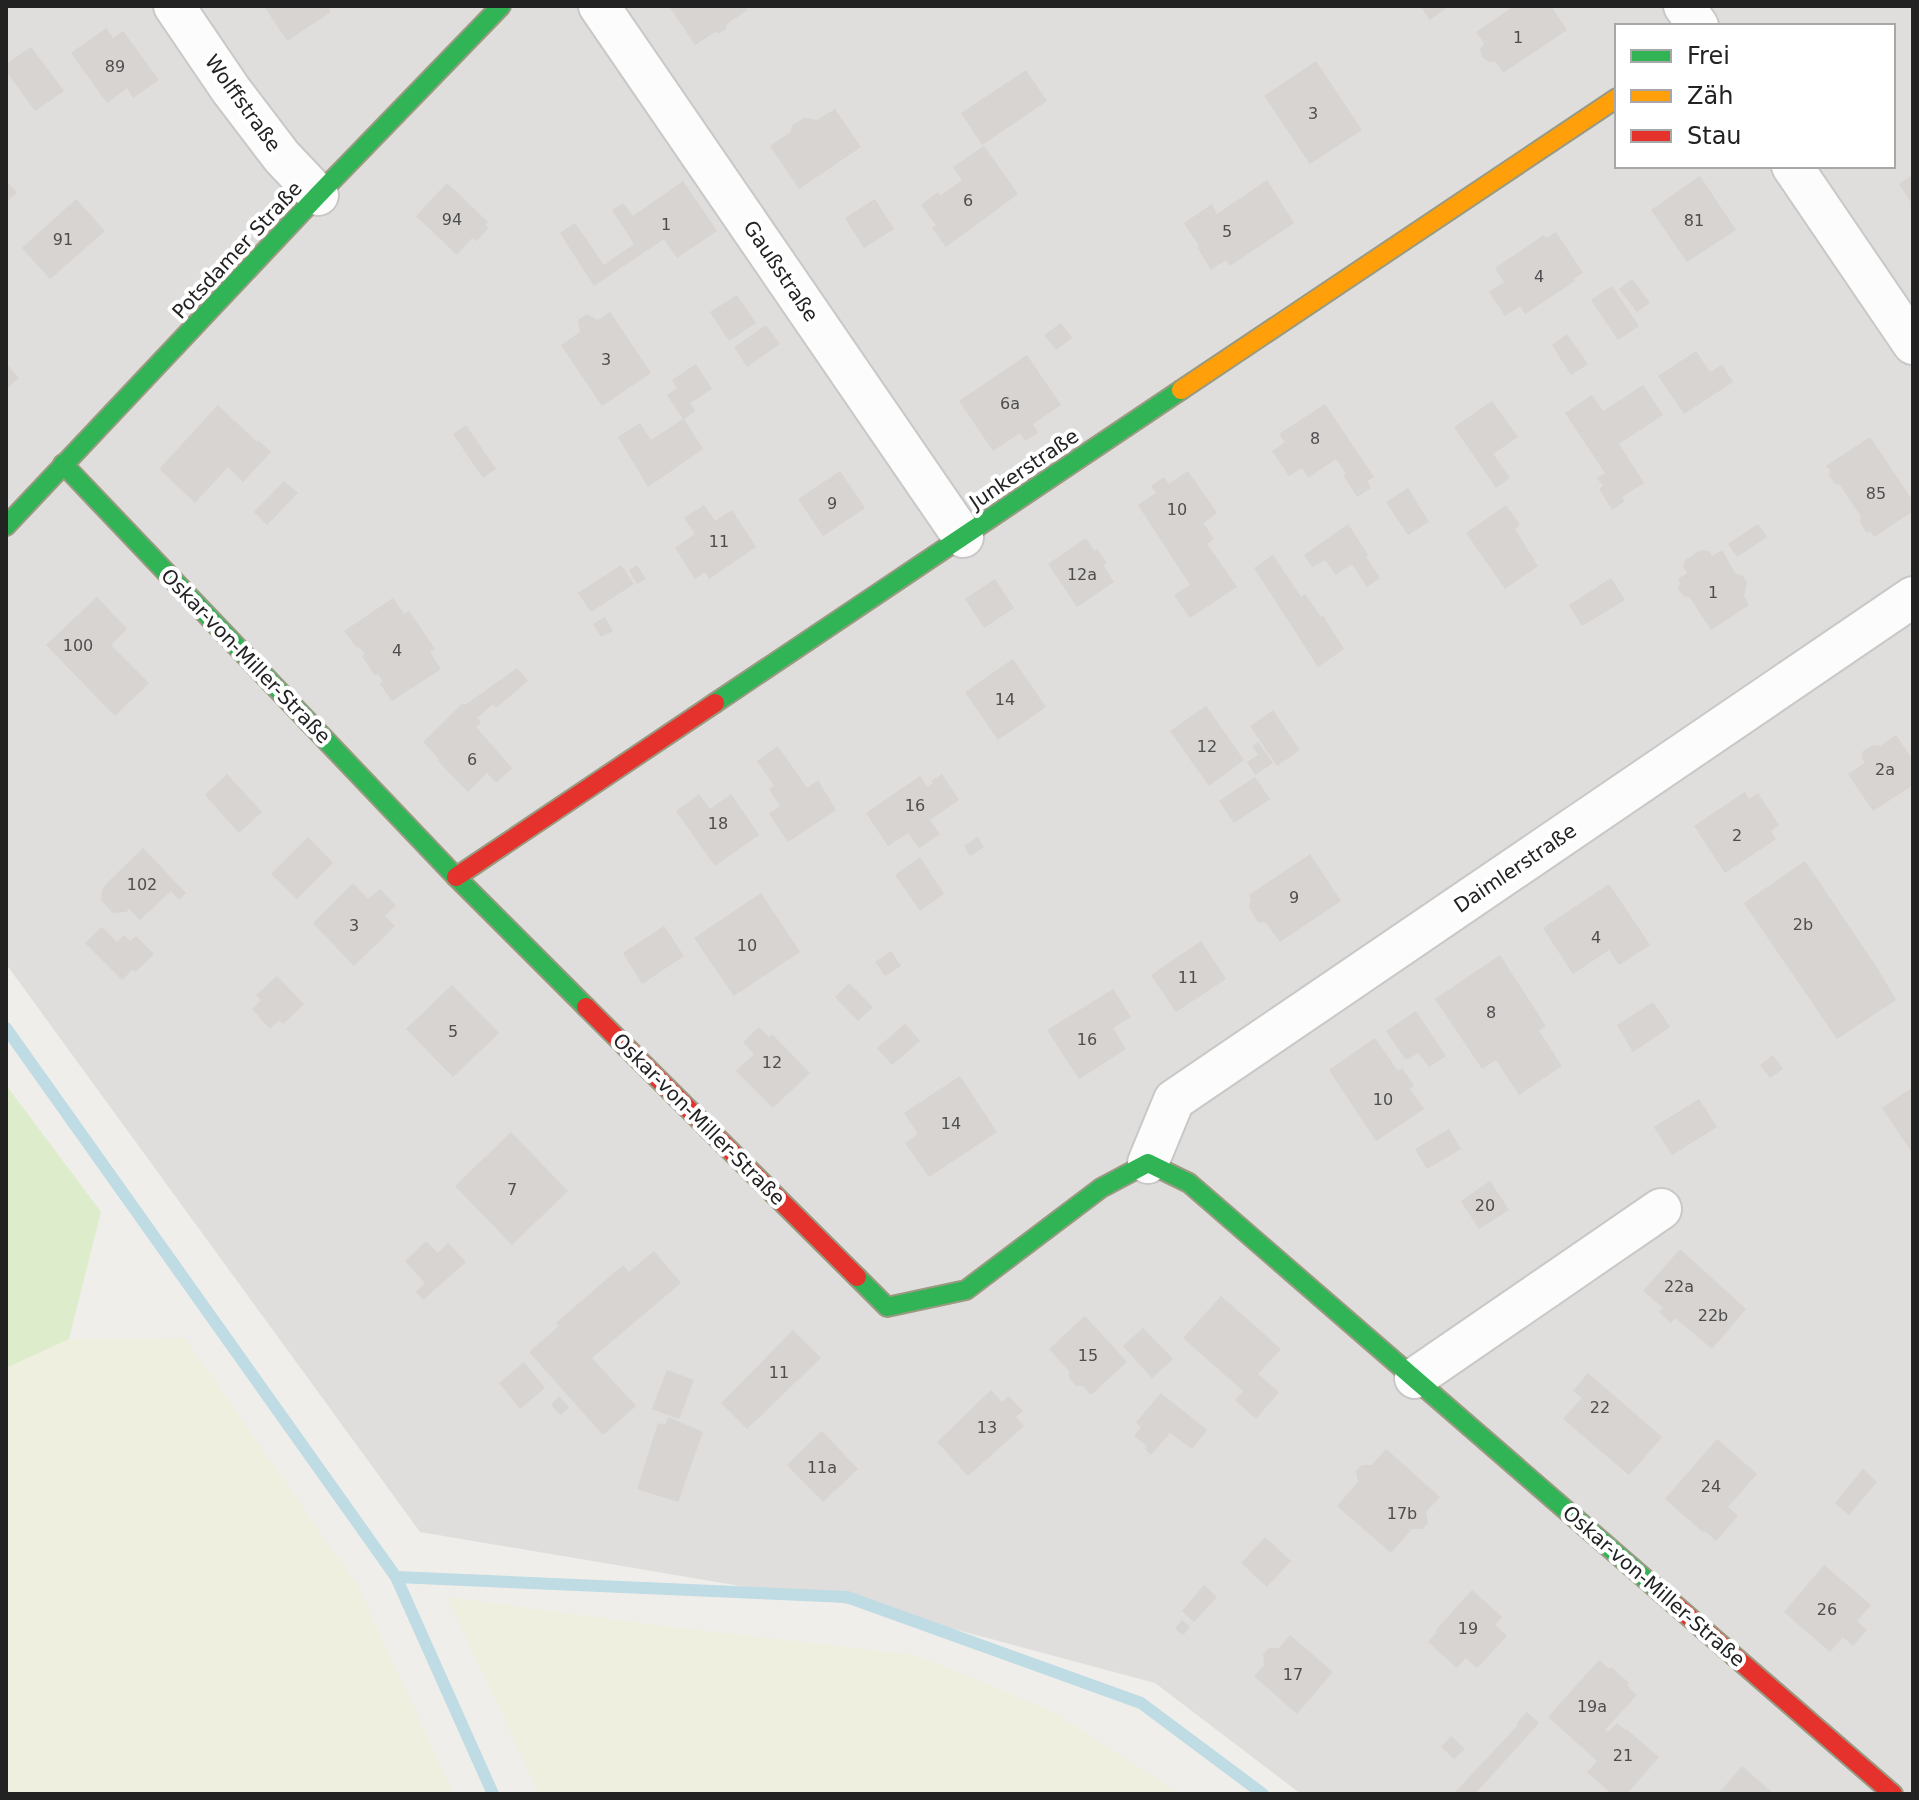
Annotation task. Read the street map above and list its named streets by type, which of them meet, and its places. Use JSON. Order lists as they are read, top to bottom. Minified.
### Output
{"streets":{"street":["Wolffstraße","Potsdamer Straße","Gaußstraße","Junkerstraße","Oskar-von-Miller-Straße","Daimlerstraße"]},"crossings":[["Wolffstraße","Potsdamer Straße"],["Potsdamer Straße","Oskar-von-Miller-Straße"],["Gaußstraße","Junkerstraße"],["Junkerstraße","Oskar-von-Miller-Straße"],["Oskar-von-Miller-Straße","Daimlerstraße"]],"house_numbers":["1","89","3","6","94","81","1","5","91","4","3","6a","8","85","9","10","11","12a","1","100","4","14","12","6","2a","16","18","2","102","9","2b","3","4","10","11","8","5","16","12","10","14","7","20","22a","22b","15","11","22","13","11a","24","17b","26","19","17","19a","21"],"legend":["Frei","Zäh","Stau"]}
